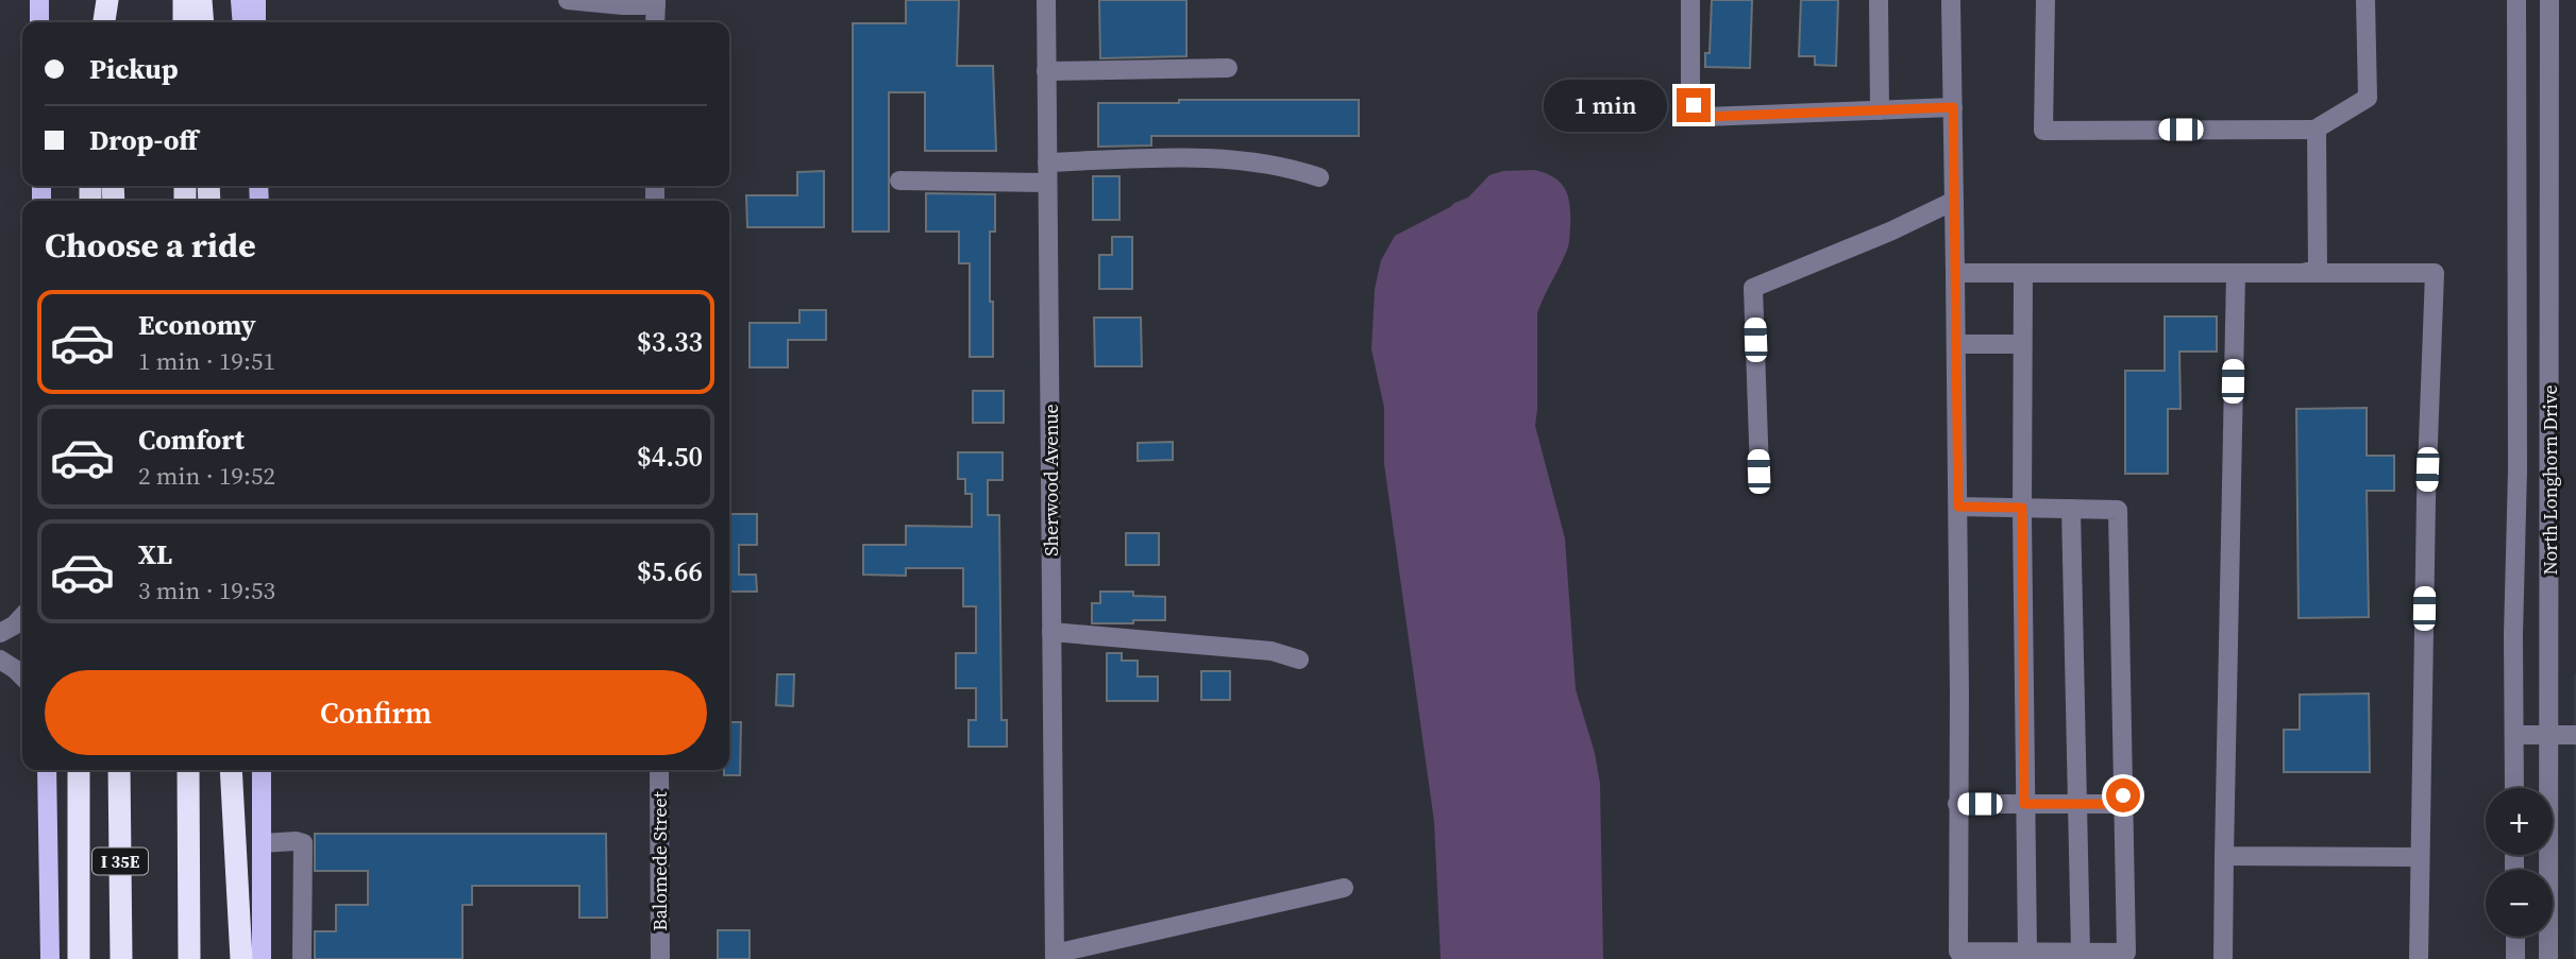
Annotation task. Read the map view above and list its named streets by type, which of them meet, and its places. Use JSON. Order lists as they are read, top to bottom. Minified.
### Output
{"streets":{"highway":["I 35E"],"street":["Sherwood Avenue","North Longhorn Drive","Balomede Street"]},"page":{"banner":["Pickup","Drop-off"],"bubble":"1 min","heading":"Choose a ride","list":[{"name":"Economy","note":"1 min · 19:51","value":"$3.33"},{"name":"Comfort","note":"2 min · 19:52","value":"$4.50"},{"name":"XL","note":"3 min · 19:53","value":"$5.66"}],"buttons":"Confirm","map_buttons":["+","−"]}}
